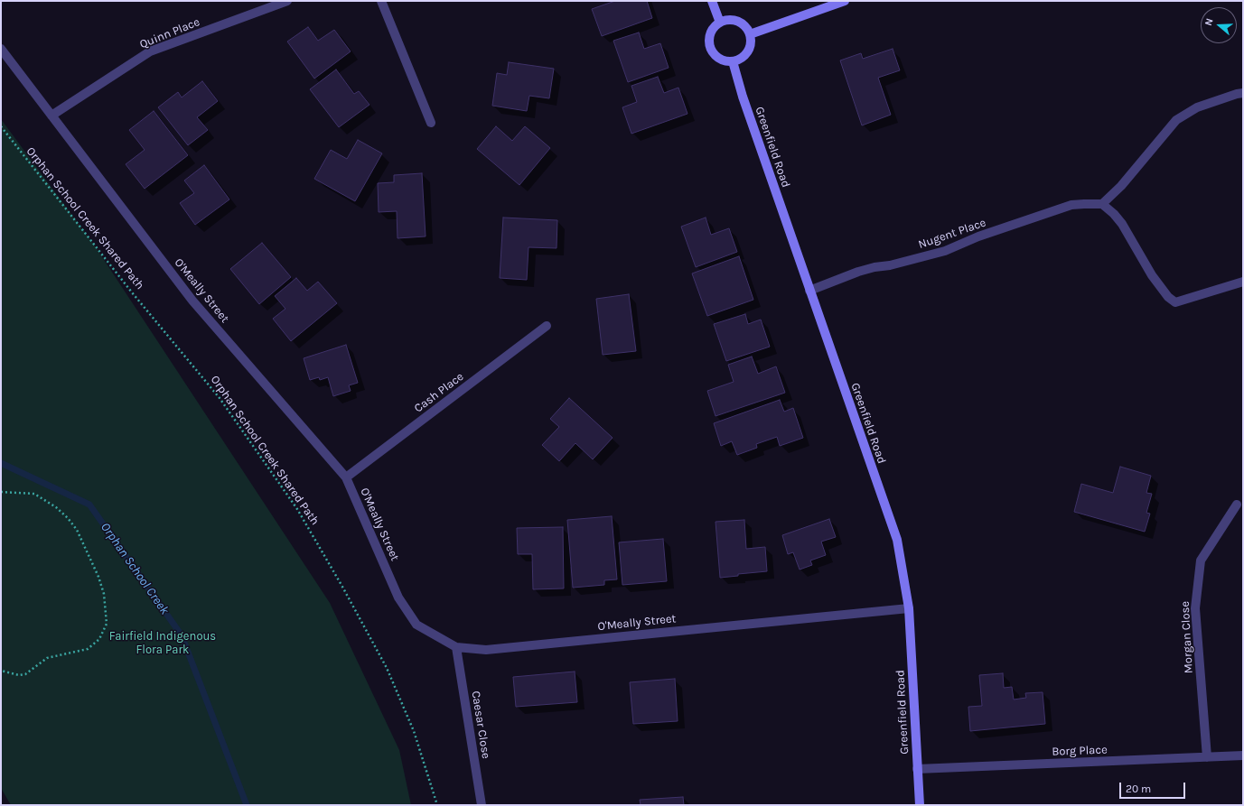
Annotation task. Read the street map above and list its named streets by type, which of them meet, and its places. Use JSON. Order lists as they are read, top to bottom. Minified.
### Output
{"streets":{"street":["Quinn Place","Greenfield Road","Nugent Place","O'Meally Street","Cash Place","Morgan Close","Caesar Close","Borg Place"],"path":["Orphan School Creek Shared Path"]},"crossings":[["Quinn Place","O'Meally Street"],["Greenfield Road","Nugent Place"],["Greenfield Road","O'Meally Street"],["Greenfield Road","Borg Place"],["O'Meally Street","Cash Place"],["O'Meally Street","Caesar Close"],["Morgan Close","Borg Place"]],"water":["Orphan School Creek"],"parks":["Fairfield Indigenous Flora Park"],"scale_bar":"20 m","north":"left"}
